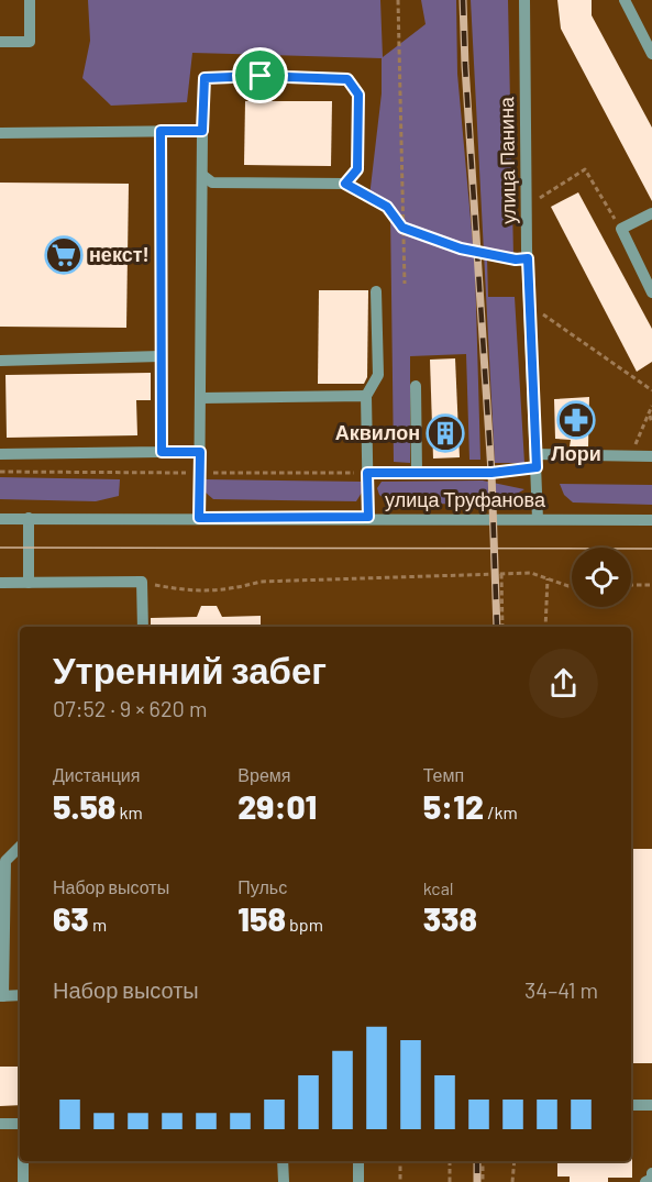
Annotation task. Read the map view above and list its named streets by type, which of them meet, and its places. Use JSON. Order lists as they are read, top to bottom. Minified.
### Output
{"streets":{"street":["улица Панина","улица Труфанова"]},"crossings":[["улица Панина","улица Труфанова"]],"places":{"supermarket":["некст!"],"pharmacy":["Лори"],"building":["Аквилон"]},"page":{"heading":["Утренний забег","07:52 · 9 × 620 m"],"stats":[["Дистанция","5.58 km"],["Время","29:01"],["Темп","5:12 /km"],["Набор высоты","63 m"],["Пульс","158 bpm"],["kcal","338"]],"chart":["Набор высоты","34–41 m"]}}
